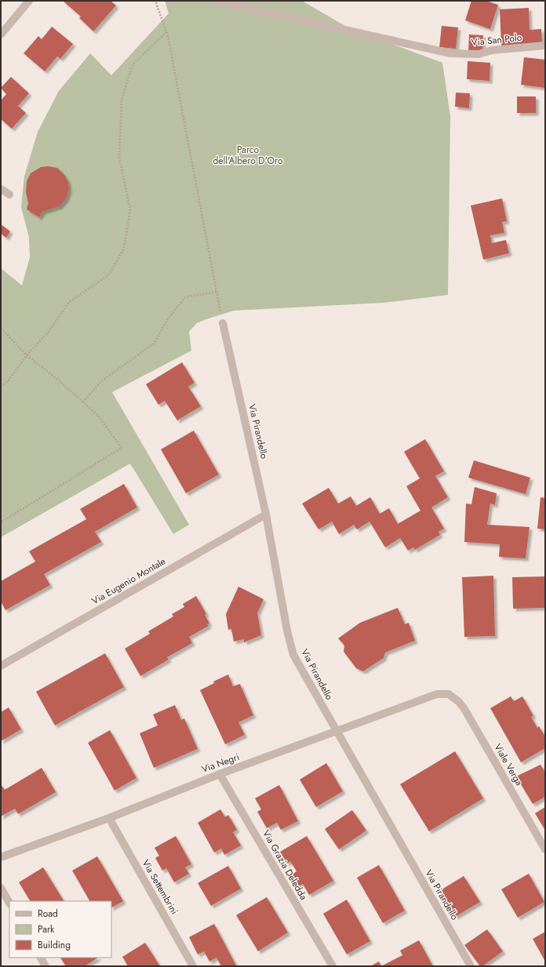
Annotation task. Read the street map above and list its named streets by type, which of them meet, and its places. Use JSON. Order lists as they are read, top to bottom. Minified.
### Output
{"streets":{"street":["Via San Polo","Via Pirandello","Via Eugenio Montale","Via Negri","Viale Verga","Via Grazia Deledda","Via Settembrini"]},"crossings":[["Via Pirandello","Via Eugenio Montale"],["Via Pirandello","Via Negri"],["Via Negri","Viale Verga"],["Via Negri","Via Grazia Deledda"],["Via Negri","Via Settembrini"]],"parks":["Parco dell'Albero D'Oro"],"legend":["Road","Park","Building"]}
